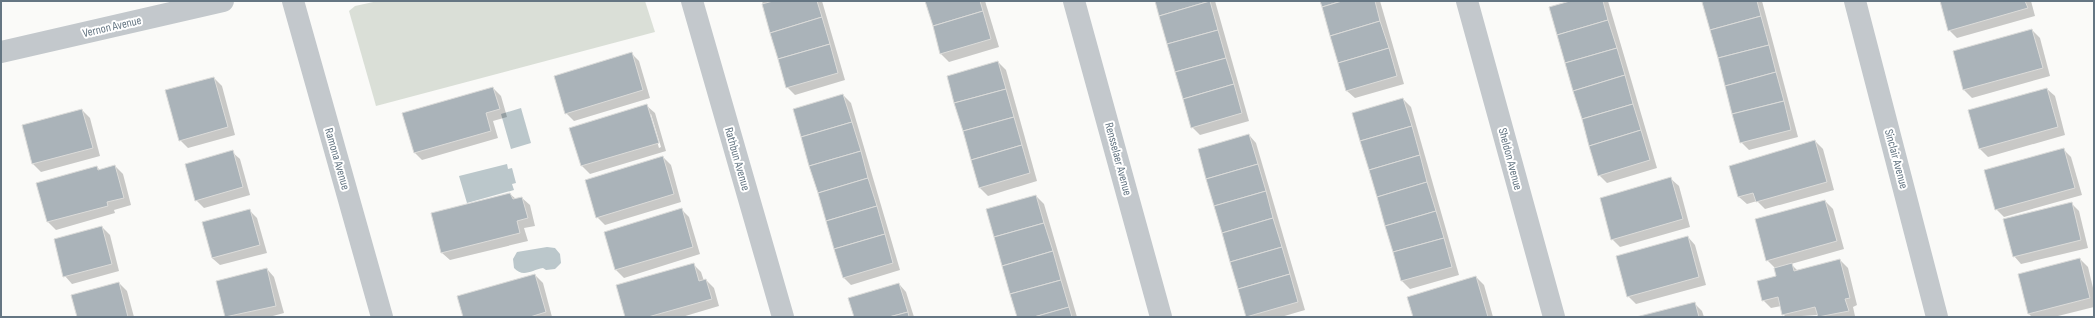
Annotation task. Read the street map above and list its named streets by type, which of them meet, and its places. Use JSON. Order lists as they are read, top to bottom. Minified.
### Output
{"streets":{"street":["Vernon Avenue","Ramona Avenue","Rathbun Avenue","Rensselaer Avenue","Sheldon Avenue","Sinclair Avenue"]}}
